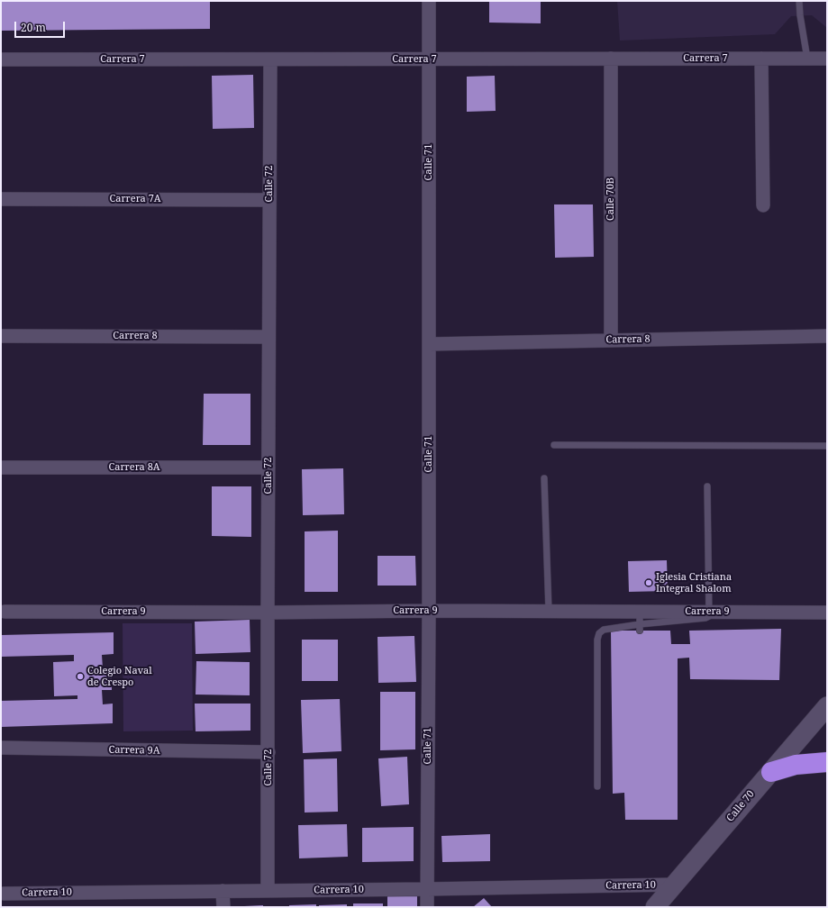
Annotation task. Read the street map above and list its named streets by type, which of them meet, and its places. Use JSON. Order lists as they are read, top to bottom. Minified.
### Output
{"streets":{"main road":["Calle 70"],"street":["Carrera 7","Calle 71","Calle 72","Carrera 7A","Calle 70B","Carrera 8","Carrera 8A","Carrera 9","Carrera 9A","Carrera 10"]},"crossings":[["Carrera 7","Calle 71"],["Carrera 7","Calle 72"],["Carrera 7","Calle 70B"],["Calle 71","Carrera 8"],["Calle 71","Carrera 9"],["Calle 71","Carrera 10"],["Calle 72","Carrera 7A"],["Calle 72","Carrera 8"],["Calle 72","Carrera 8A"],["Calle 72","Carrera 9"],["Calle 72","Carrera 9A"],["Calle 72","Carrera 10"],["Calle 70B","Carrera 8"],["Calle 70","Carrera 10"]],"places":["Iglesia Cristiana Integral Shalom","Colegio Naval de Crespo"],"scale_bar":"20 m"}
